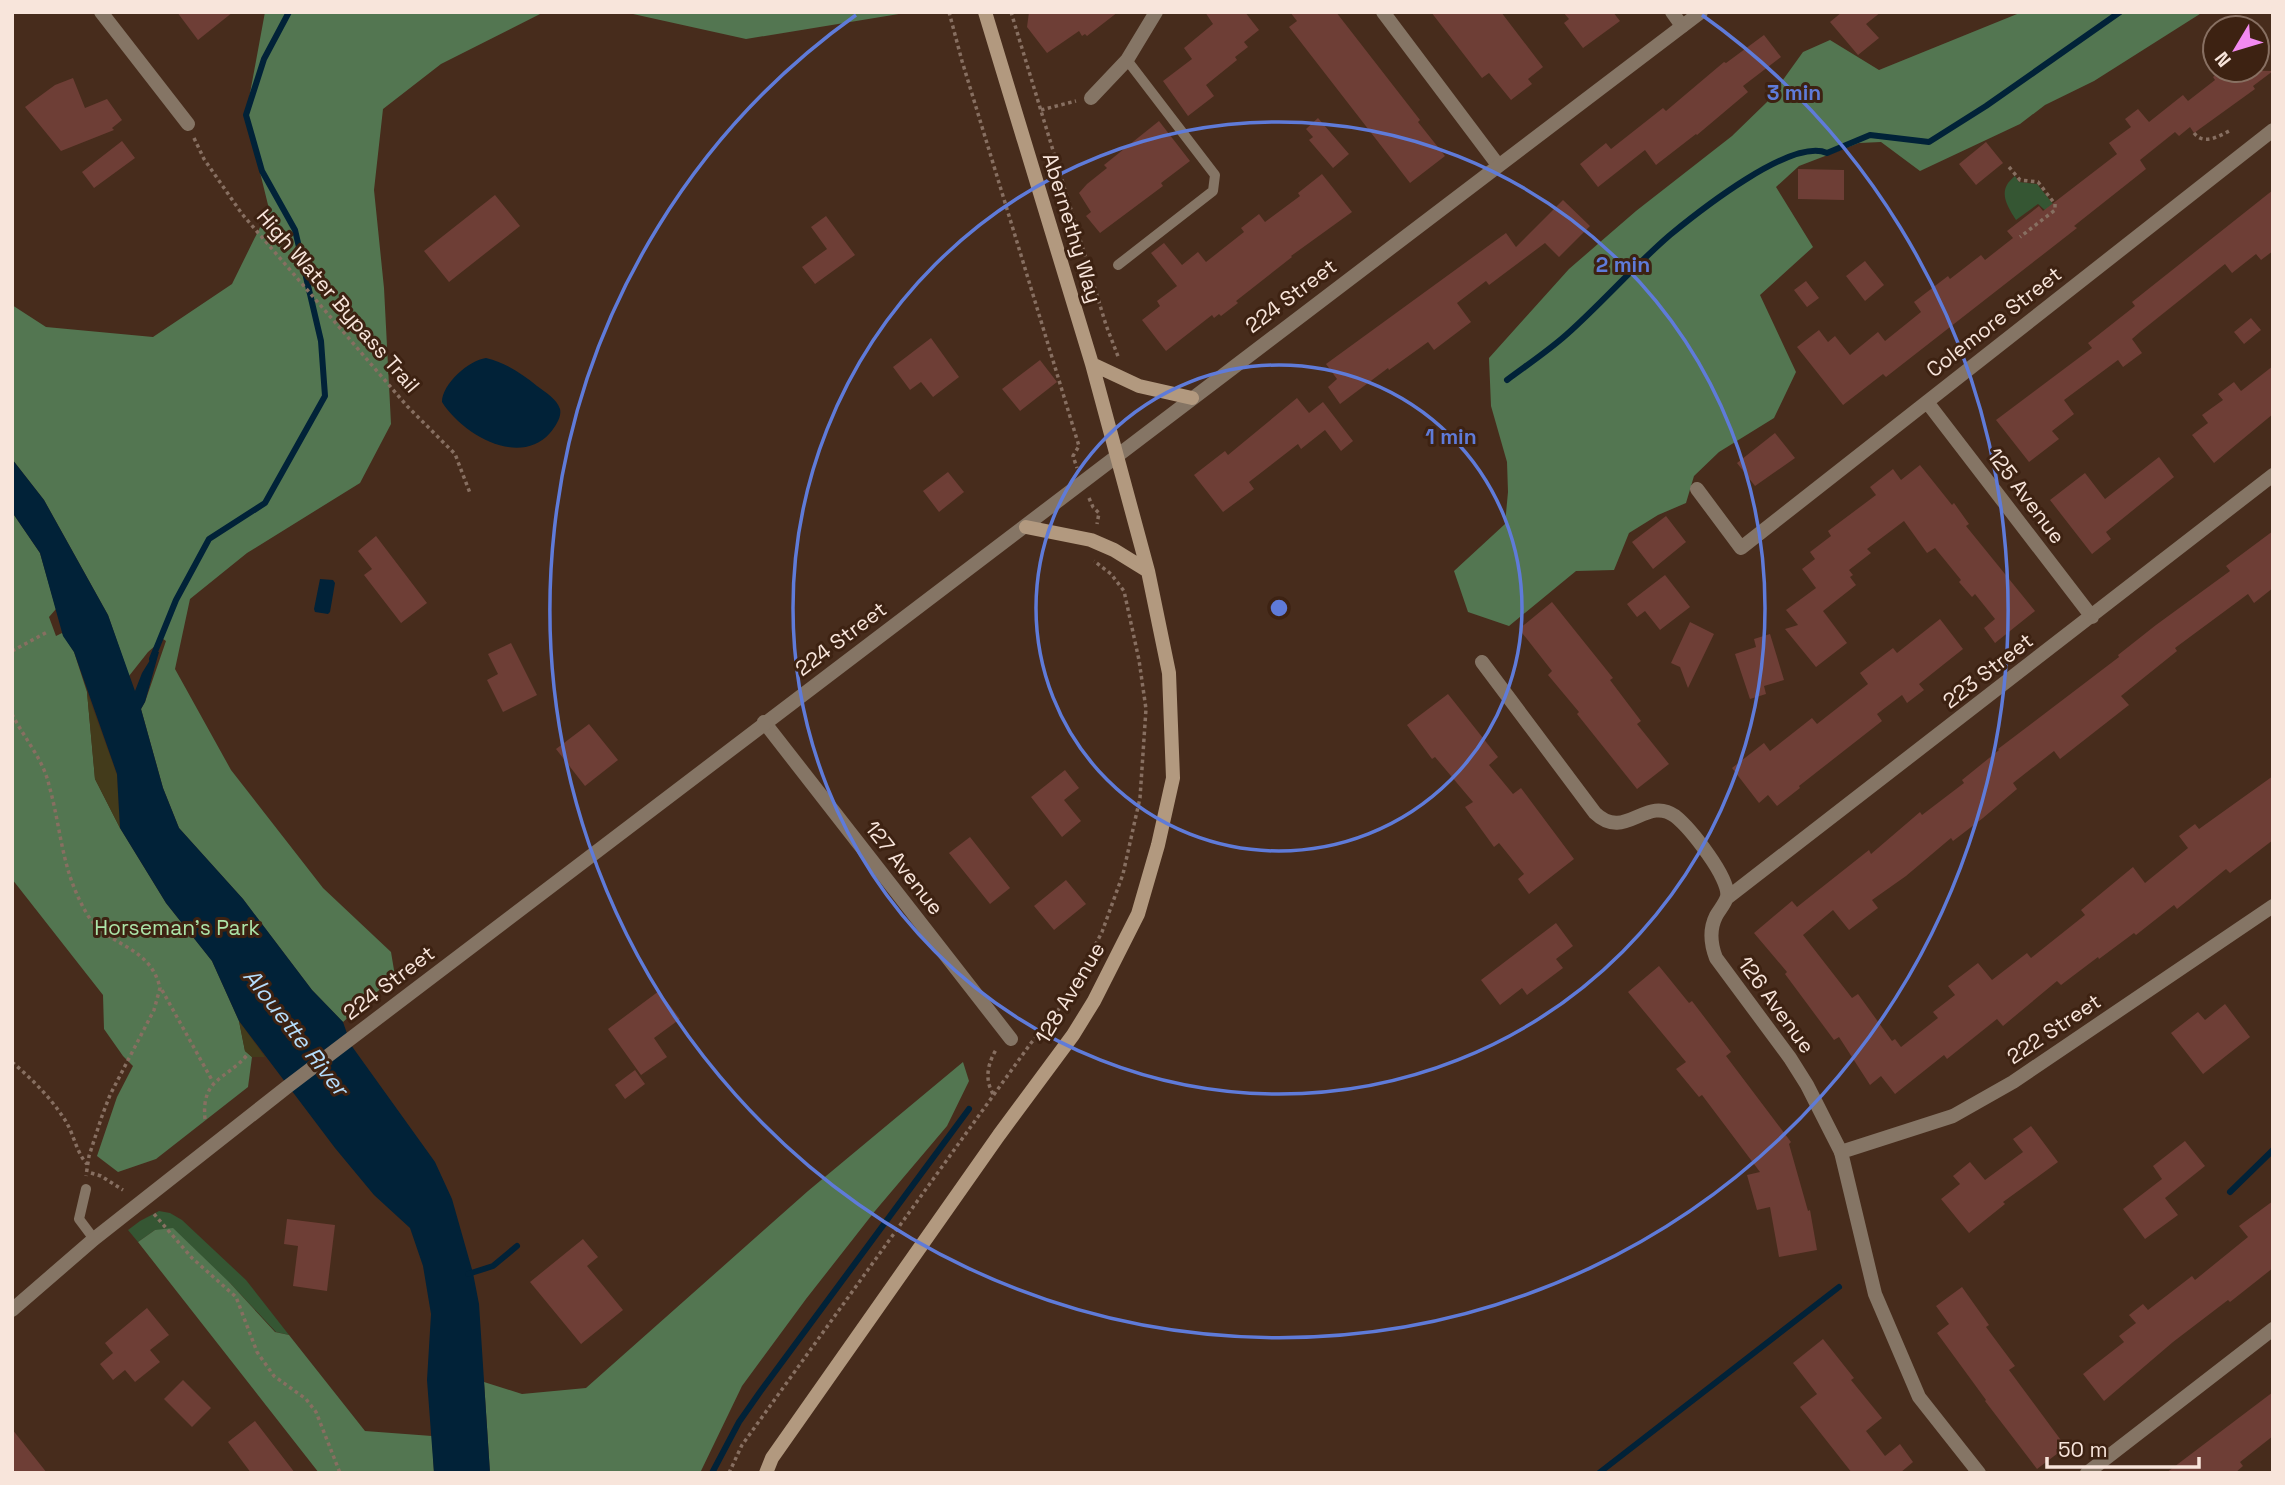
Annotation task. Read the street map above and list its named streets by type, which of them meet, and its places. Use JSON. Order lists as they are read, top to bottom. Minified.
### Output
{"streets":{"main road":["Abernethy Way","128 Avenue"],"street":["224 Street","Colemore Street","125 Avenue","223 Street","127 Avenue","126 Avenue","222 Street"],"path":["High Water Bypass Trail"]},"crossings":[["Abernethy Way","224 Street"],["Abernethy Way","128 Avenue"],["224 Street","127 Avenue"],["224 Street","128 Avenue"],["Colemore Street","125 Avenue"],["125 Avenue","223 Street"],["223 Street","126 Avenue"],["126 Avenue","222 Street"]],"water":["Alouette River"],"parks":["Horseman's Park"],"scale_bar":"50 m","north":"bottom left","rings":["3 min","2 min","1 min"]}
